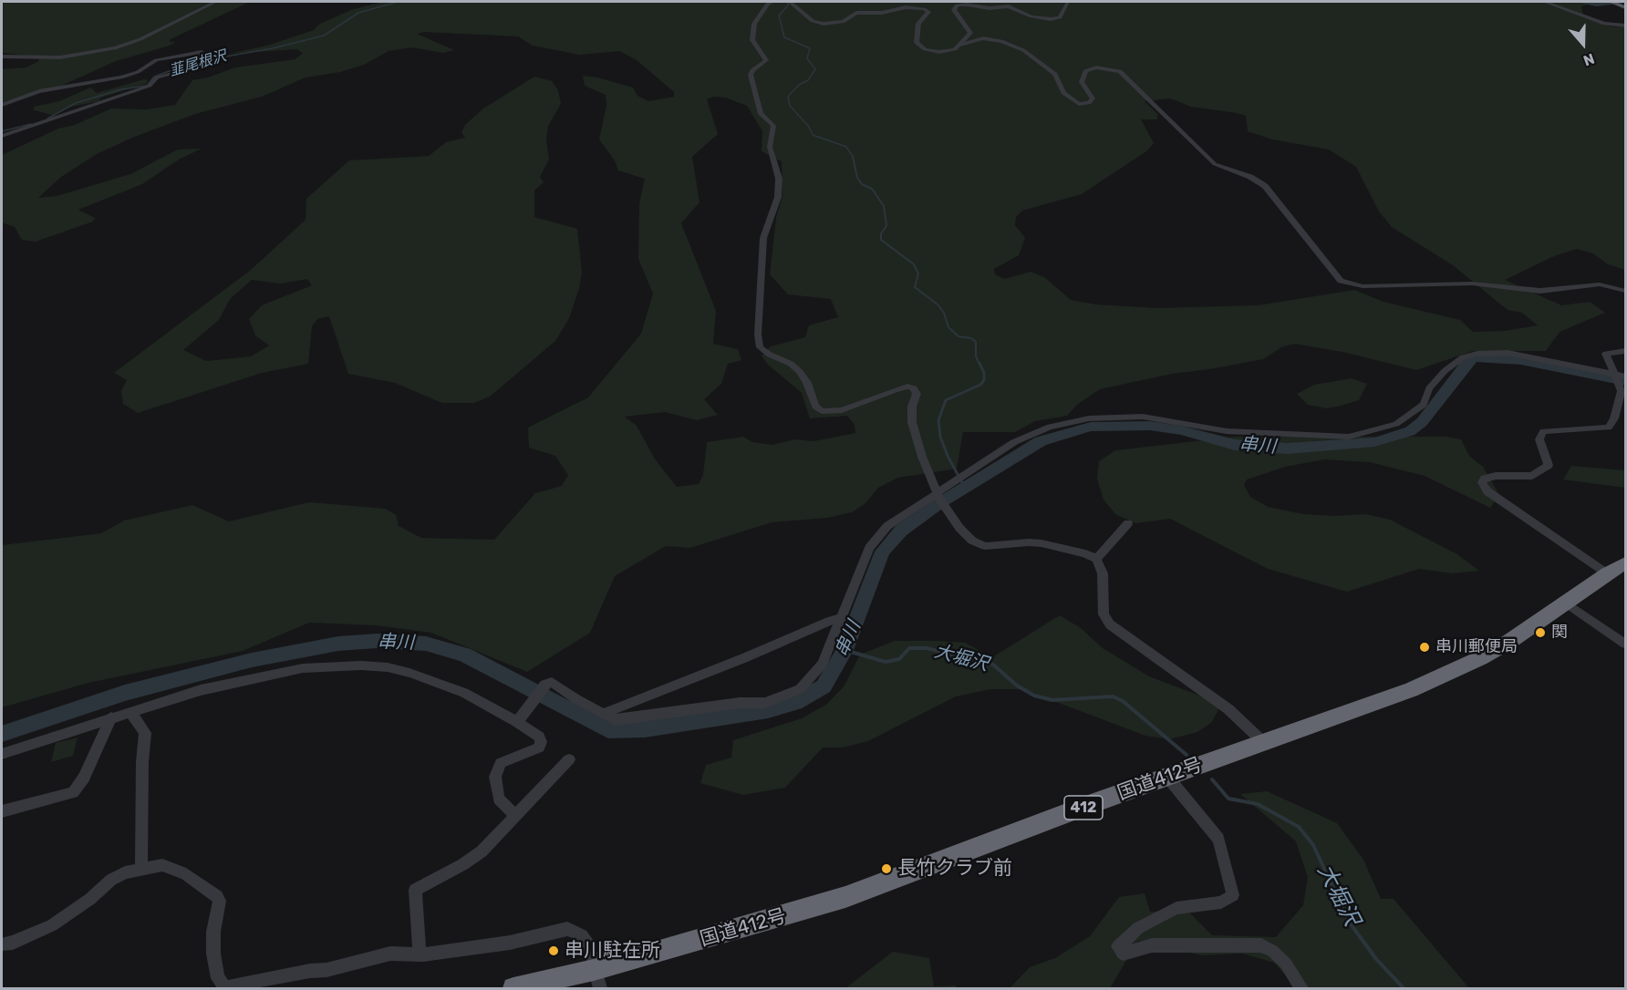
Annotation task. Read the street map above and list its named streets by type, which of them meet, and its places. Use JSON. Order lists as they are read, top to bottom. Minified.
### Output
{"streets":{"highway":["国道412号","412"]},"water":["韮尾根沢","串川","大堀沢"],"places":["関","串川郵便局","長竹クラブ前","串川駐在所"],"north":"bottom"}
